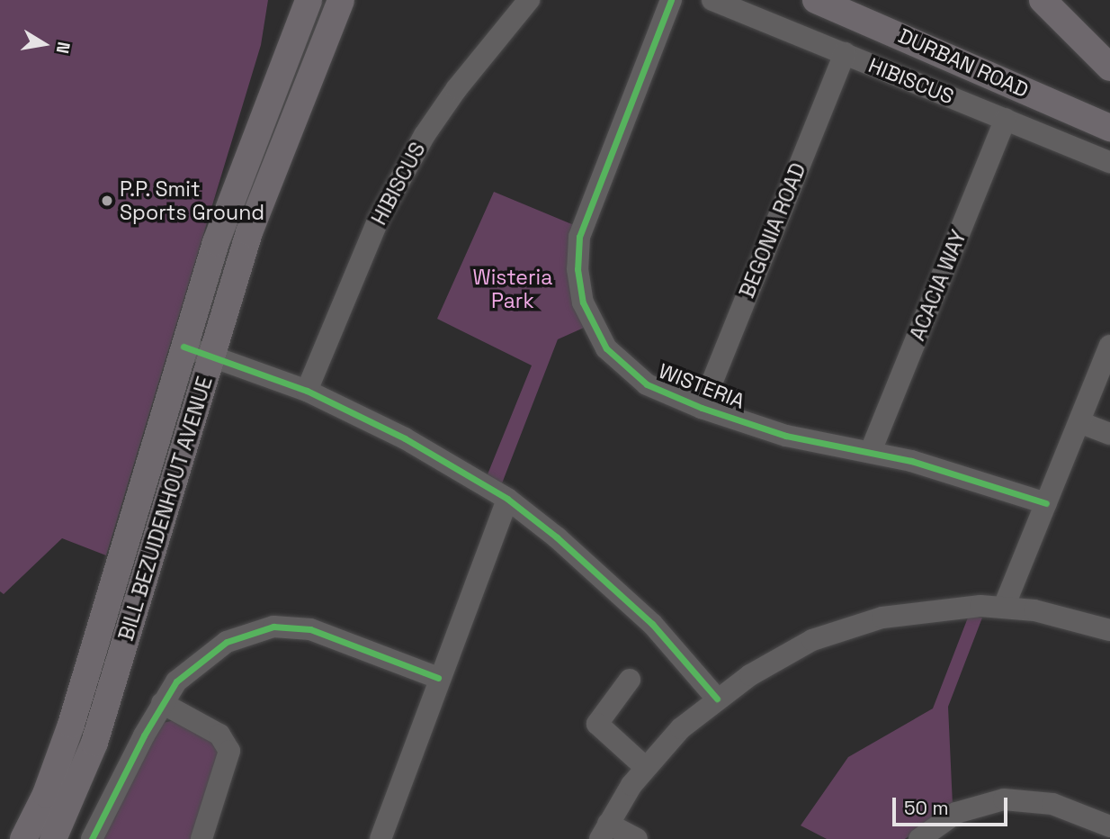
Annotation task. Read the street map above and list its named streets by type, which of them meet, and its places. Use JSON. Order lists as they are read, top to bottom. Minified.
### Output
{"streets":{"main road":["DURBAN ROAD","BILL BEZUIDENHOUT AVENUE"],"street":["HIBISCUS","BEGONIA ROAD","ACACIA WAY","WISTERIA"]},"crossings":[["HIBISCUS","BEGONIA ROAD"],["HIBISCUS","ACACIA WAY"],["BEGONIA ROAD","WISTERIA"],["ACACIA WAY","WISTERIA"]],"parks":["Wisteria Park"],"places":["P.P. Smit Sports Ground"],"scale_bar":"50 m","north":"right"}
